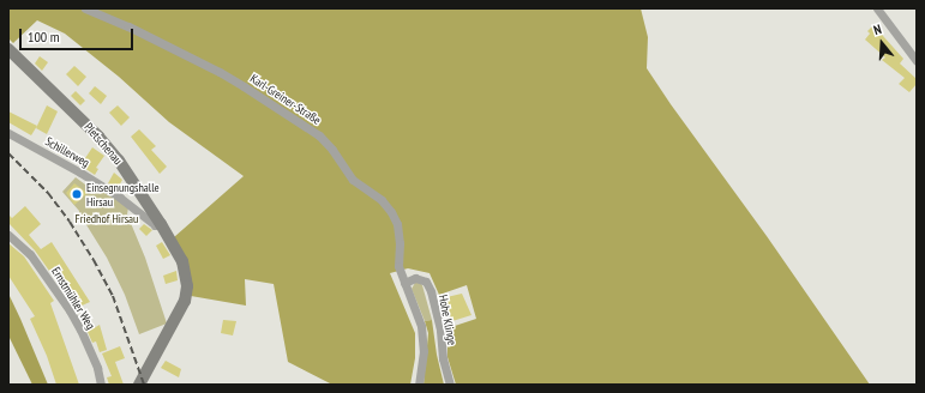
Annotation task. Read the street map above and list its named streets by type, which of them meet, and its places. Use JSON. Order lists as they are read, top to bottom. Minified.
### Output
{"streets":{"main road":["Pletschenau"],"street":["Karl-Greiner-Straße","Schillerweg","Ernstmühler Weg","Hohe Klinge"]},"crossings":[["Karl-Greiner-Straße","Hohe Klinge"],["Pletschenau","Schillerweg"]],"parks":["Friedhof Hirsau"],"places":["Einsegnungshalle Hirsau"],"scale_bar":"100 m","north":"top"}
